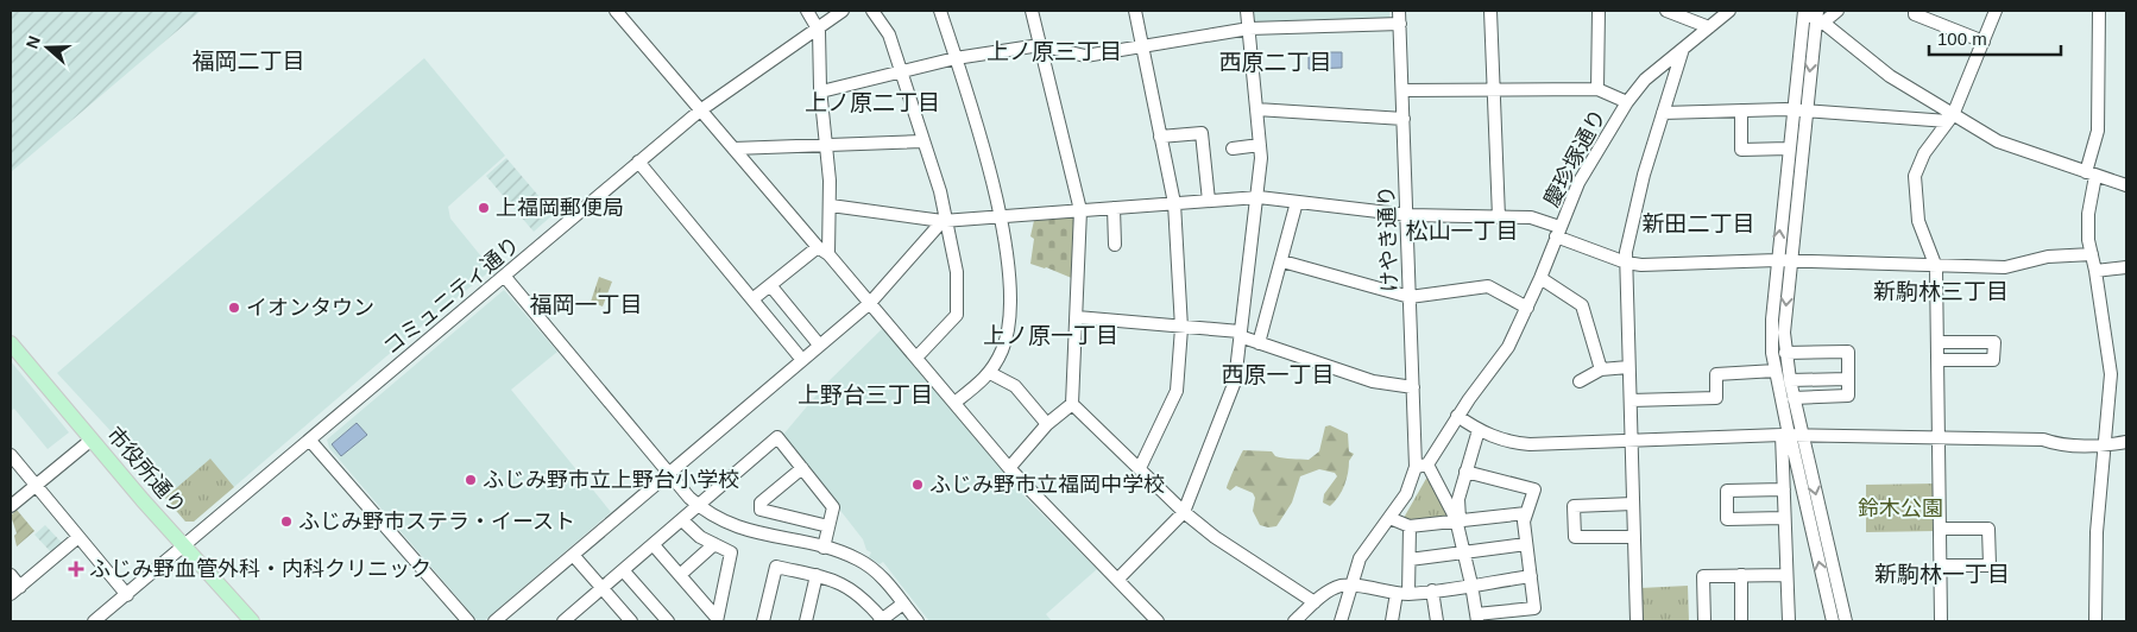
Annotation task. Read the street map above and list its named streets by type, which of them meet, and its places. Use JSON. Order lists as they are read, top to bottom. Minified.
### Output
{"streets":{"main road":["市役所通り"],"street":["慶珍塚通り","けやき通り","コミュニティ通り"]},"crossings":[["コミュニティ通り","市役所通り"]],"districts":["上ノ原三丁目","福岡二丁目","西原二丁目","上ノ原二丁目","新田二丁目","松山一丁目","新駒林三丁目","福岡一丁目","上ノ原一丁目","西原一丁目","上野台三丁目","新駒林一丁目"],"parks":["鈴木公園"],"places":{"other":["上福岡郵便局","イオンタウン","ふじみ野市立上野台小学校","ふじみ野市立福岡中学校","ふじみ野市ステラ・イースト"],"health":["ふじみ野血管外科・内科クリニック"]},"scale_bar":"100 m","north":"left"}
